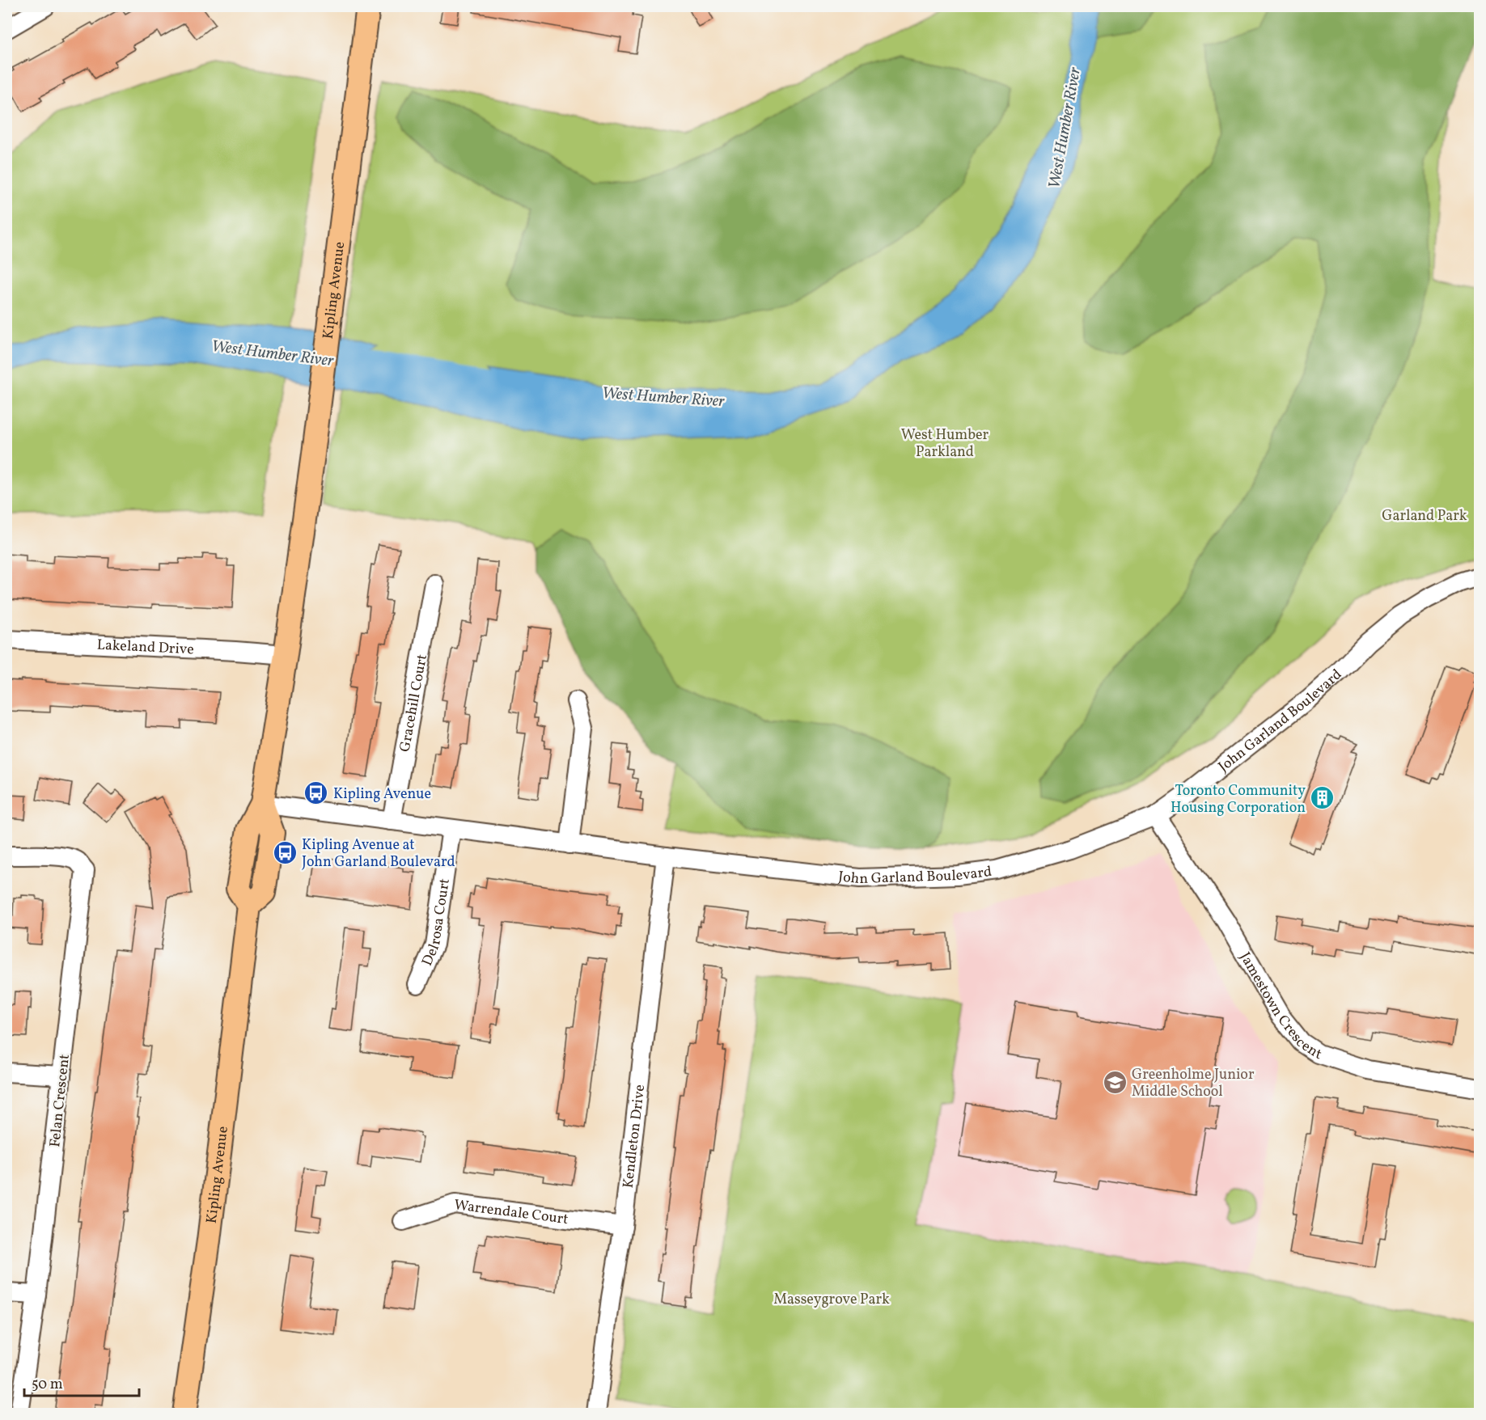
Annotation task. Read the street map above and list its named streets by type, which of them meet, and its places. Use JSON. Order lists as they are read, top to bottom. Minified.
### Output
{"streets":{"main road":["Kipling Avenue"],"street":["Lakeland Drive","Gracehill Court","John Garland Boulevard","Delrosa Court","Jamestown Crescent","Felan Crescent","Kendleton Drive","Warrendale Court"]},"crossings":[["Kipling Avenue","Lakeland Drive"],["Kipling Avenue","John Garland Boulevard"],["Gracehill Court","John Garland Boulevard"],["John Garland Boulevard","Delrosa Court"],["John Garland Boulevard","Jamestown Crescent"],["John Garland Boulevard","Kendleton Drive"],["Kendleton Drive","Warrendale Court"]],"water":["West Humber River"],"parks":["West Humber Parkland","Garland Park","Masseygrove Park"],"places":{"bus stop":["Kipling Avenue","Kipling Avenue at John Garland Boulevard"],"building":["Toronto Community Housing Corporation"],"school or university":["Greenholme Junior Middle School"]},"scale_bar":"50 m"}
